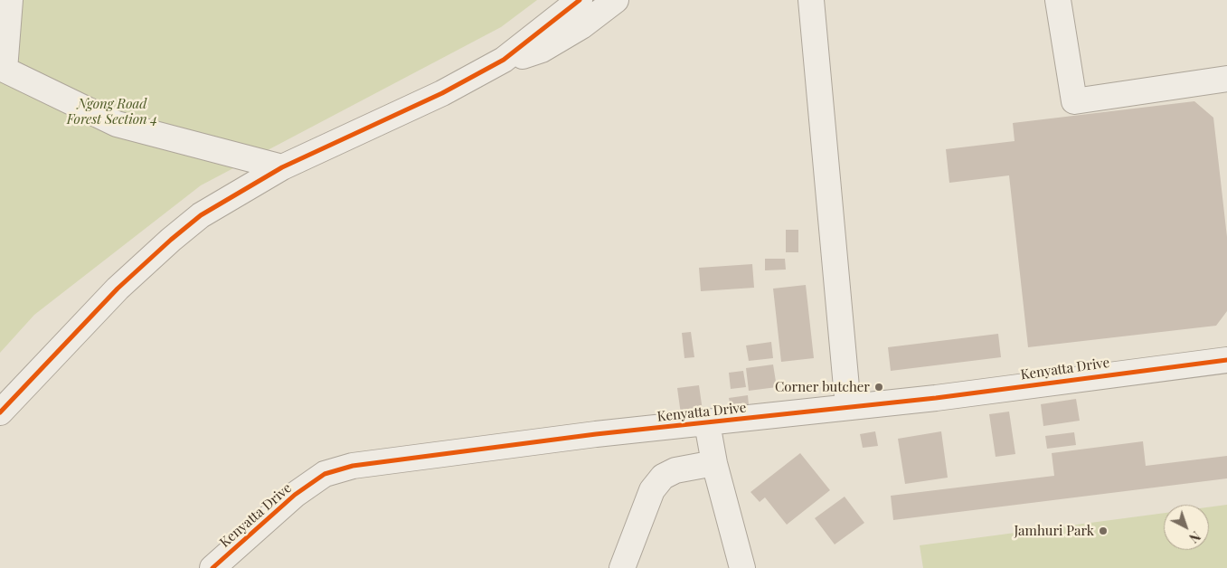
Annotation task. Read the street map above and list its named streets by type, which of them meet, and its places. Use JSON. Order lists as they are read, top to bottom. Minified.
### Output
{"streets":{"street":["Kenyatta Drive"]},"parks":["Ngong Road Forest Section 4"],"places":["Corner butcher","Jamhuri Park"],"north":"bottom right"}
